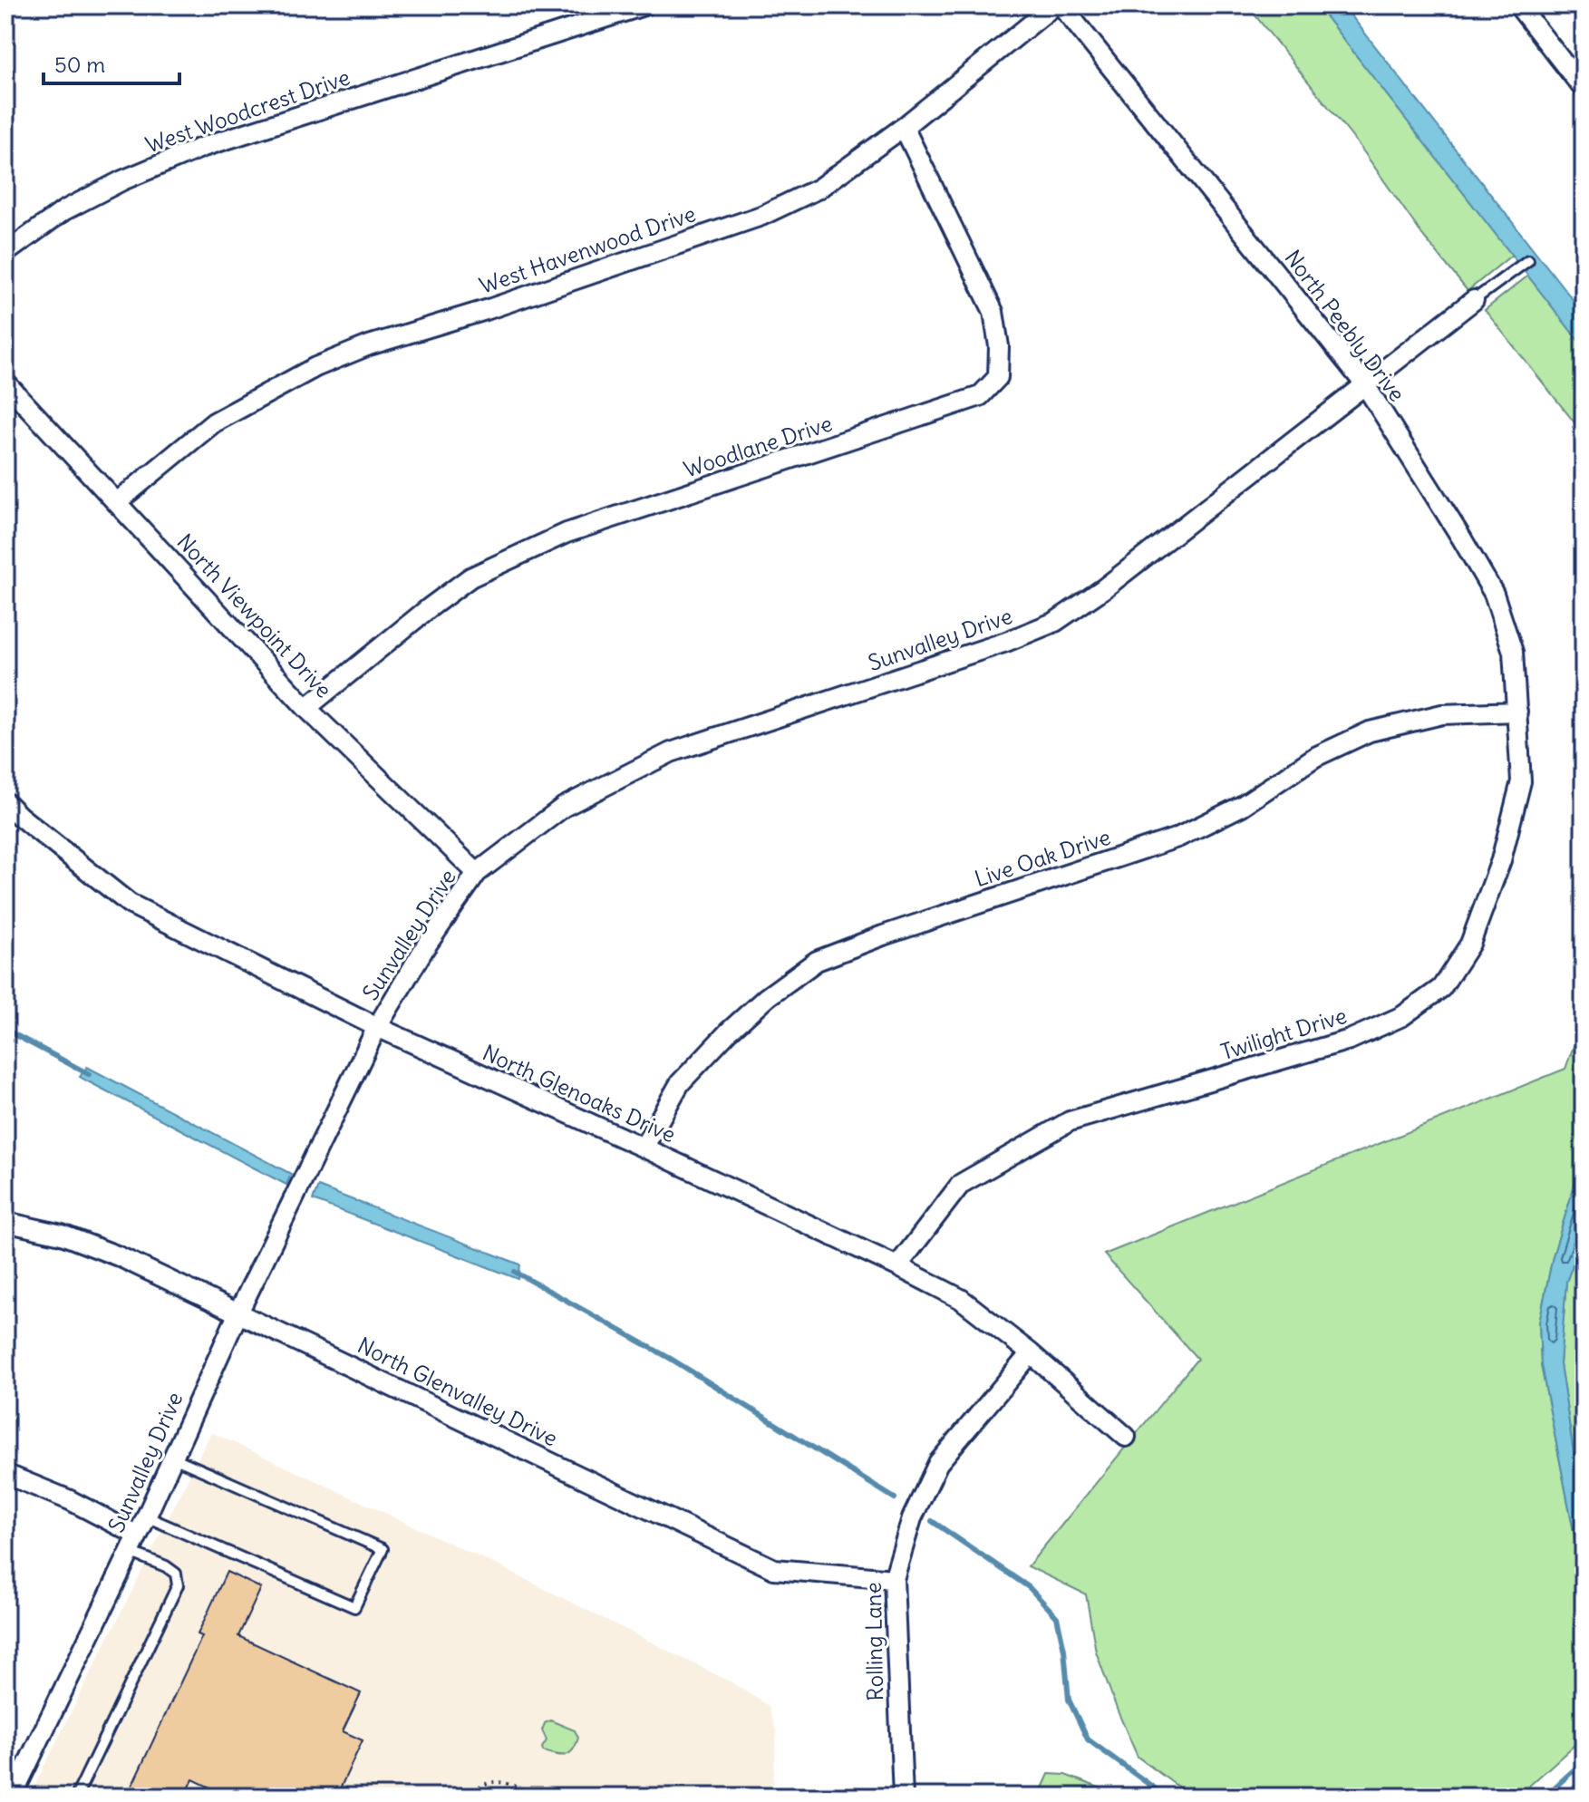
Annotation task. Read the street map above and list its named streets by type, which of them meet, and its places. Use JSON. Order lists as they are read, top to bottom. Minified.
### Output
{"streets":{"street":["West Woodcrest Drive","West Havenwood Drive","North Peebly Drive","Woodlane Drive","North Viewpoint Drive","Sunvalley Drive","Live Oak Drive","Twilight Drive","North Glenoaks Drive","North Glenvalley Drive","Rolling Lane"]},"crossings":[["West Havenwood Drive","Woodlane Drive"],["West Havenwood Drive","North Viewpoint Drive"],["North Peebly Drive","Sunvalley Drive"],["North Peebly Drive","Live Oak Drive"],["North Peebly Drive","Twilight Drive"],["Woodlane Drive","North Viewpoint Drive"],["North Viewpoint Drive","Sunvalley Drive"],["Sunvalley Drive","North Glenoaks Drive"],["Sunvalley Drive","North Glenvalley Drive"],["Live Oak Drive","Twilight Drive"],["Live Oak Drive","North Glenoaks Drive"],["Twilight Drive","North Glenoaks Drive"],["North Glenoaks Drive","Rolling Lane"],["North Glenvalley Drive","Rolling Lane"]],"scale_bar":"50 m"}
